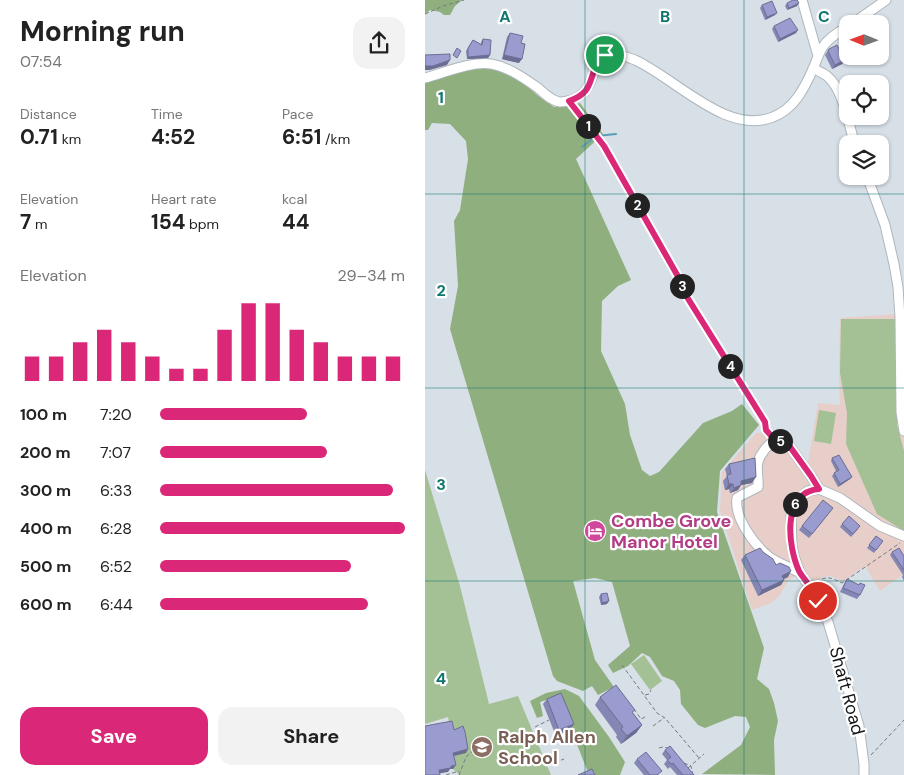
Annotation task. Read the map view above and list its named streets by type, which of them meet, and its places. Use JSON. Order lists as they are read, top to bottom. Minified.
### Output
{"streets":{"street":["Shaft Road"]},"places":{"hotel":["Combe Grove Manor Hotel"],"school or university":["Ralph Allen School"]},"north":"left","page":{"heading":["Morning run","07:54"],"stats":[["Distance","0.71 km"],["Time","4:52"],["Pace","6:51 /km"],["Elevation","7 m"],["Heart rate","154 bpm"],["kcal","44"]],"pins":["1","2","3","4","5","6"],"chart":["Elevation","29–34 m"],"list":[{"name":"100 m","note":"7:20"},{"name":"200 m","note":"7:07"},{"name":"300 m","note":"6:33"},{"name":"400 m","note":"6:28"},{"name":"500 m","note":"6:52"},{"name":"600 m","note":"6:44"}],"buttons":["Save","Share"]},"grid":{"columns":["A","B","C"],"rows":["1","2","3","4"]}}
